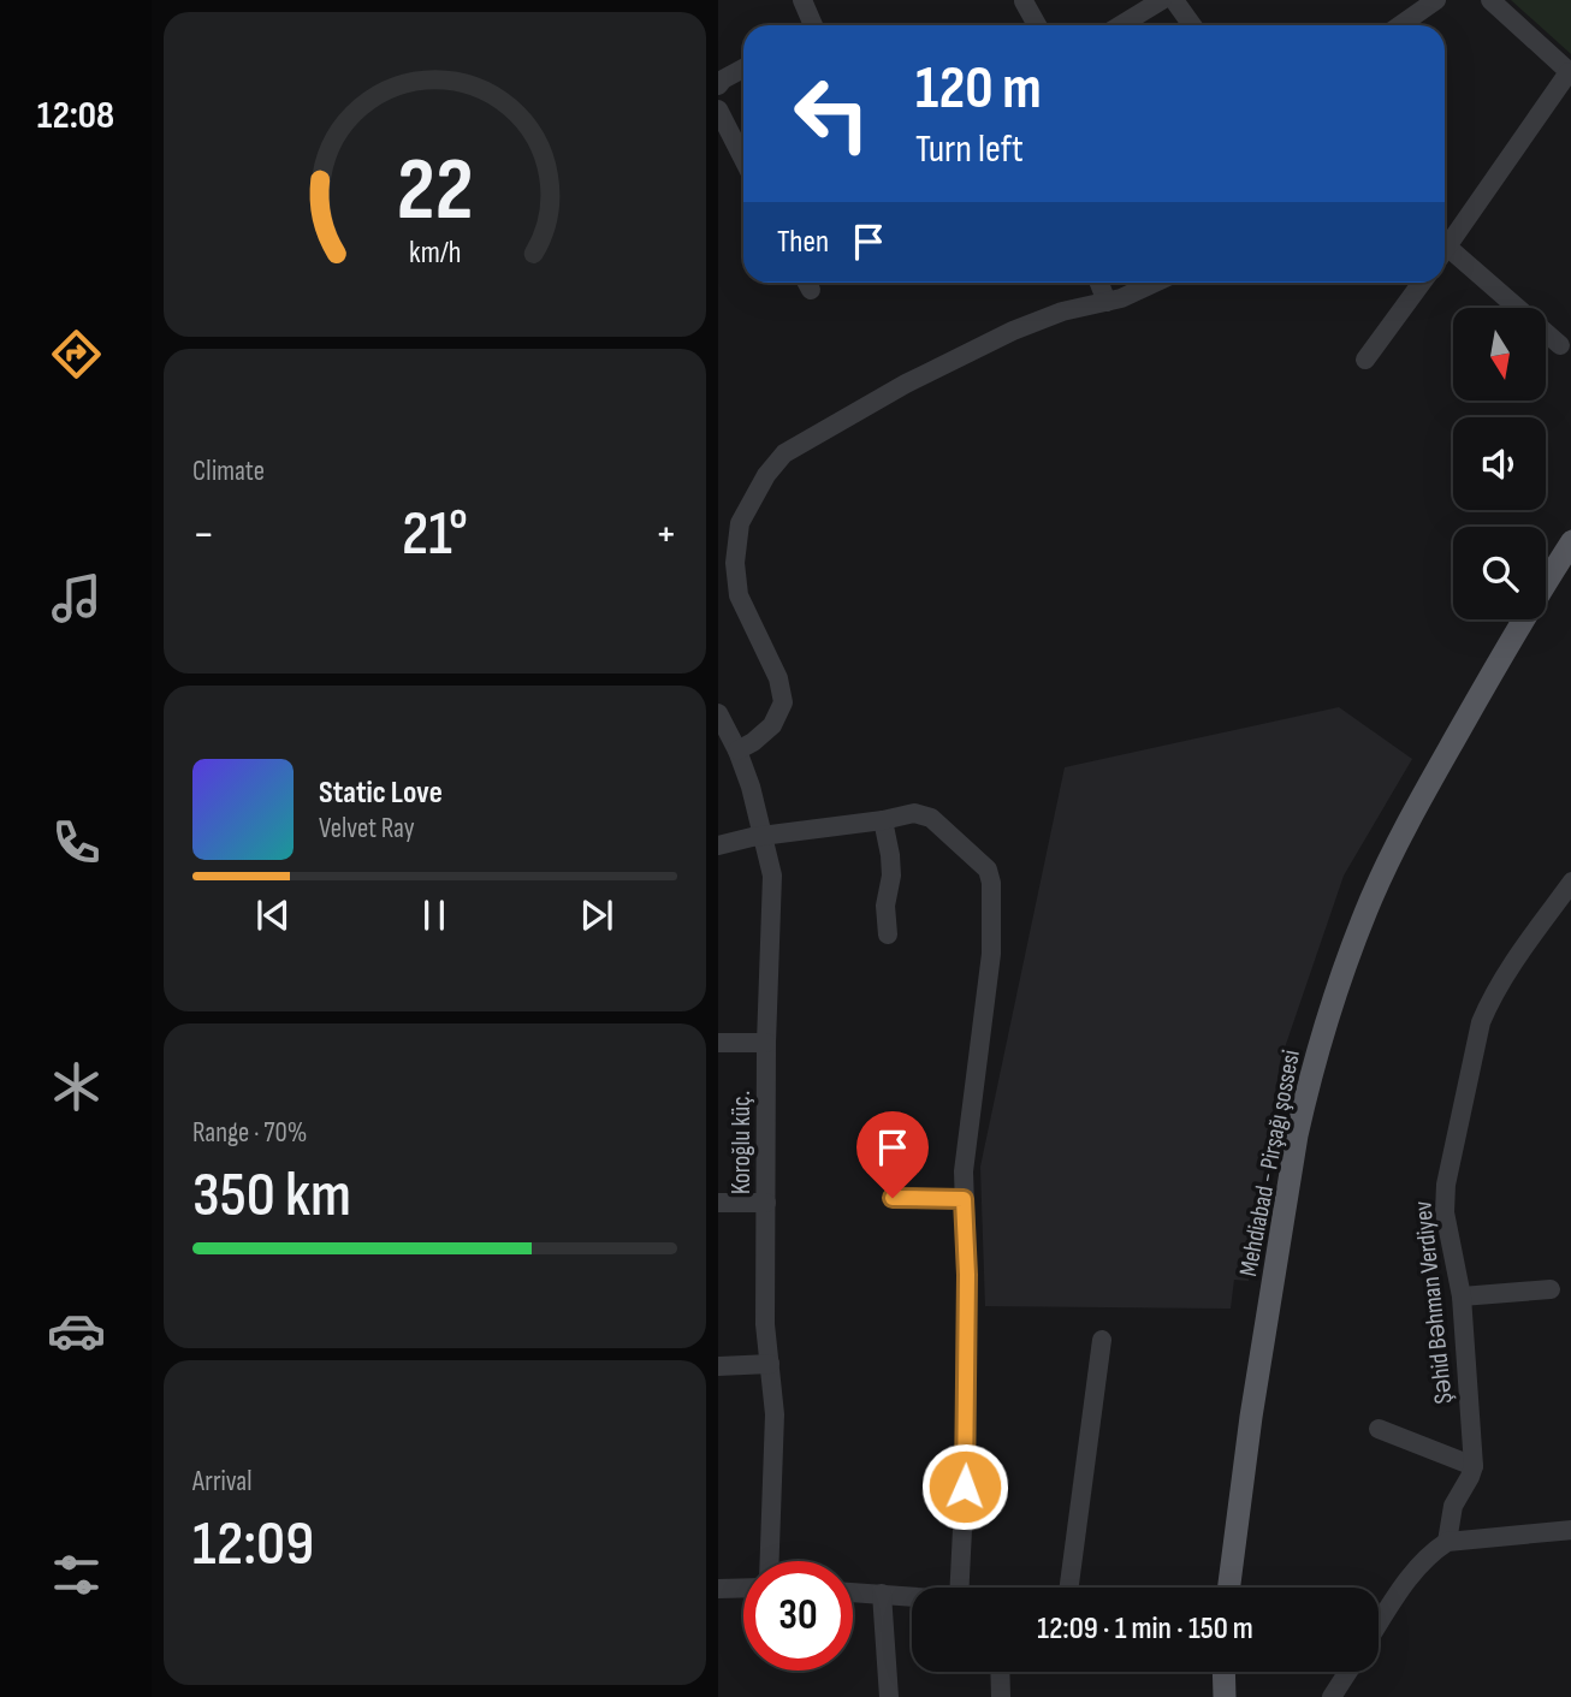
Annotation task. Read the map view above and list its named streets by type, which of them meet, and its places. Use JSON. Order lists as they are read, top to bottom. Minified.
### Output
{"streets":{"main road":["Mehdiabad - Pirşağı şossesi"],"street":["Koroğlu küç.","Şəhid Bəhman Verdiyev"]},"north":"bottom","page":{"tabs":"12:08","turn":["120 m","Turn left"],"then":"Then","tile":["Climate",["Range · 70%","350 km"],["Arrival","12:09"]],"heat":["−","21°","+"],"song":["Static Love","Velvet Ray"],"limit":"30","trip":"12:09 · 1 min · 150 m","gauge":["22","km/h"]}}
